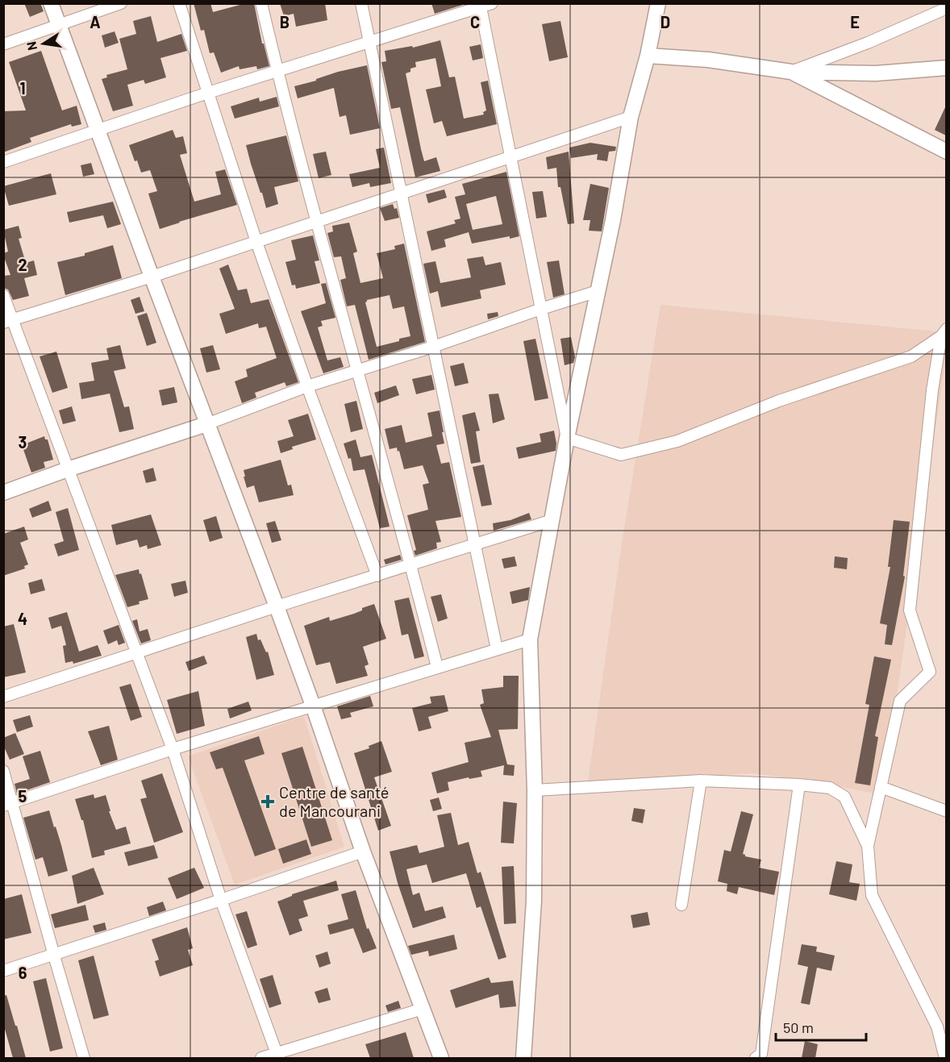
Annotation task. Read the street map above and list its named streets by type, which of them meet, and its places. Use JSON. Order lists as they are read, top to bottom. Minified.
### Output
{"places":{"health":["Centre de santé de Mancourani"]},"scale_bar":"50 m","north":"left","grid":{"columns":["A","B","C","D","E"],"rows":["1","2","3","4","5","6"]}}
